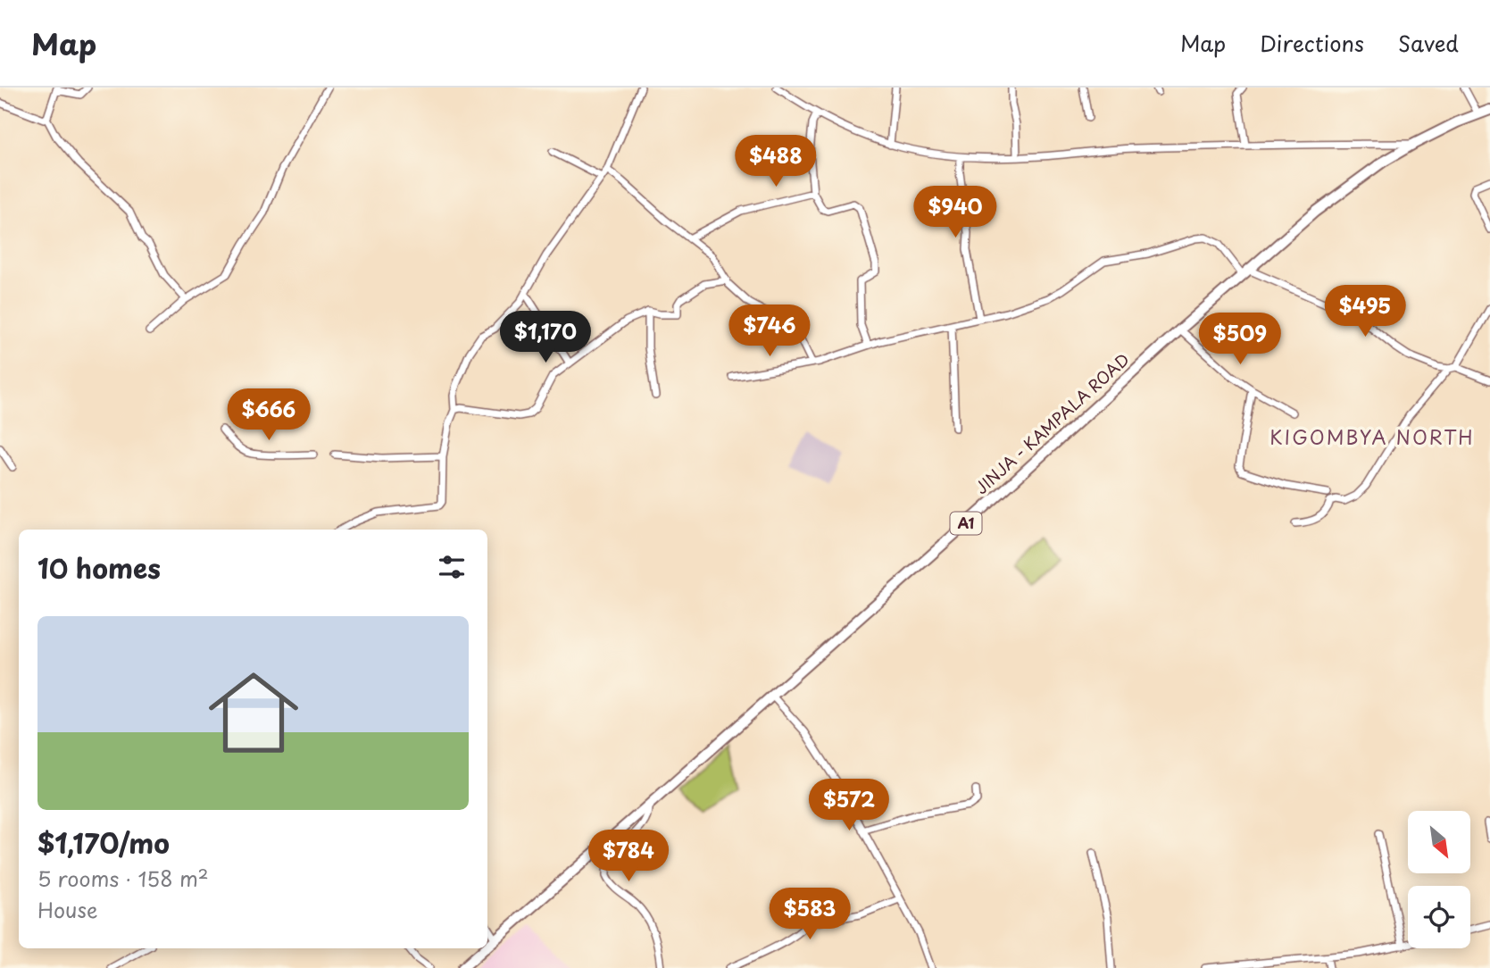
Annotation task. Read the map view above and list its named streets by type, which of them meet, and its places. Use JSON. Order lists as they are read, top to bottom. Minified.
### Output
{"streets":{"highway":["JINJA - KAMPALA ROAD","A1"]},"districts":["KIGOMBYA NORTH"],"north":"bottom right","page":{"header":"Map","nav":["Map","Directions","Saved"],"price":["$488","$940","$495","$746","$1,170","$509","$666","$572","$784","$583"],"heading":"10 homes","list":[{"name":"$1,170/mo","note":"5 rooms · 158 m² · House"}]}}
